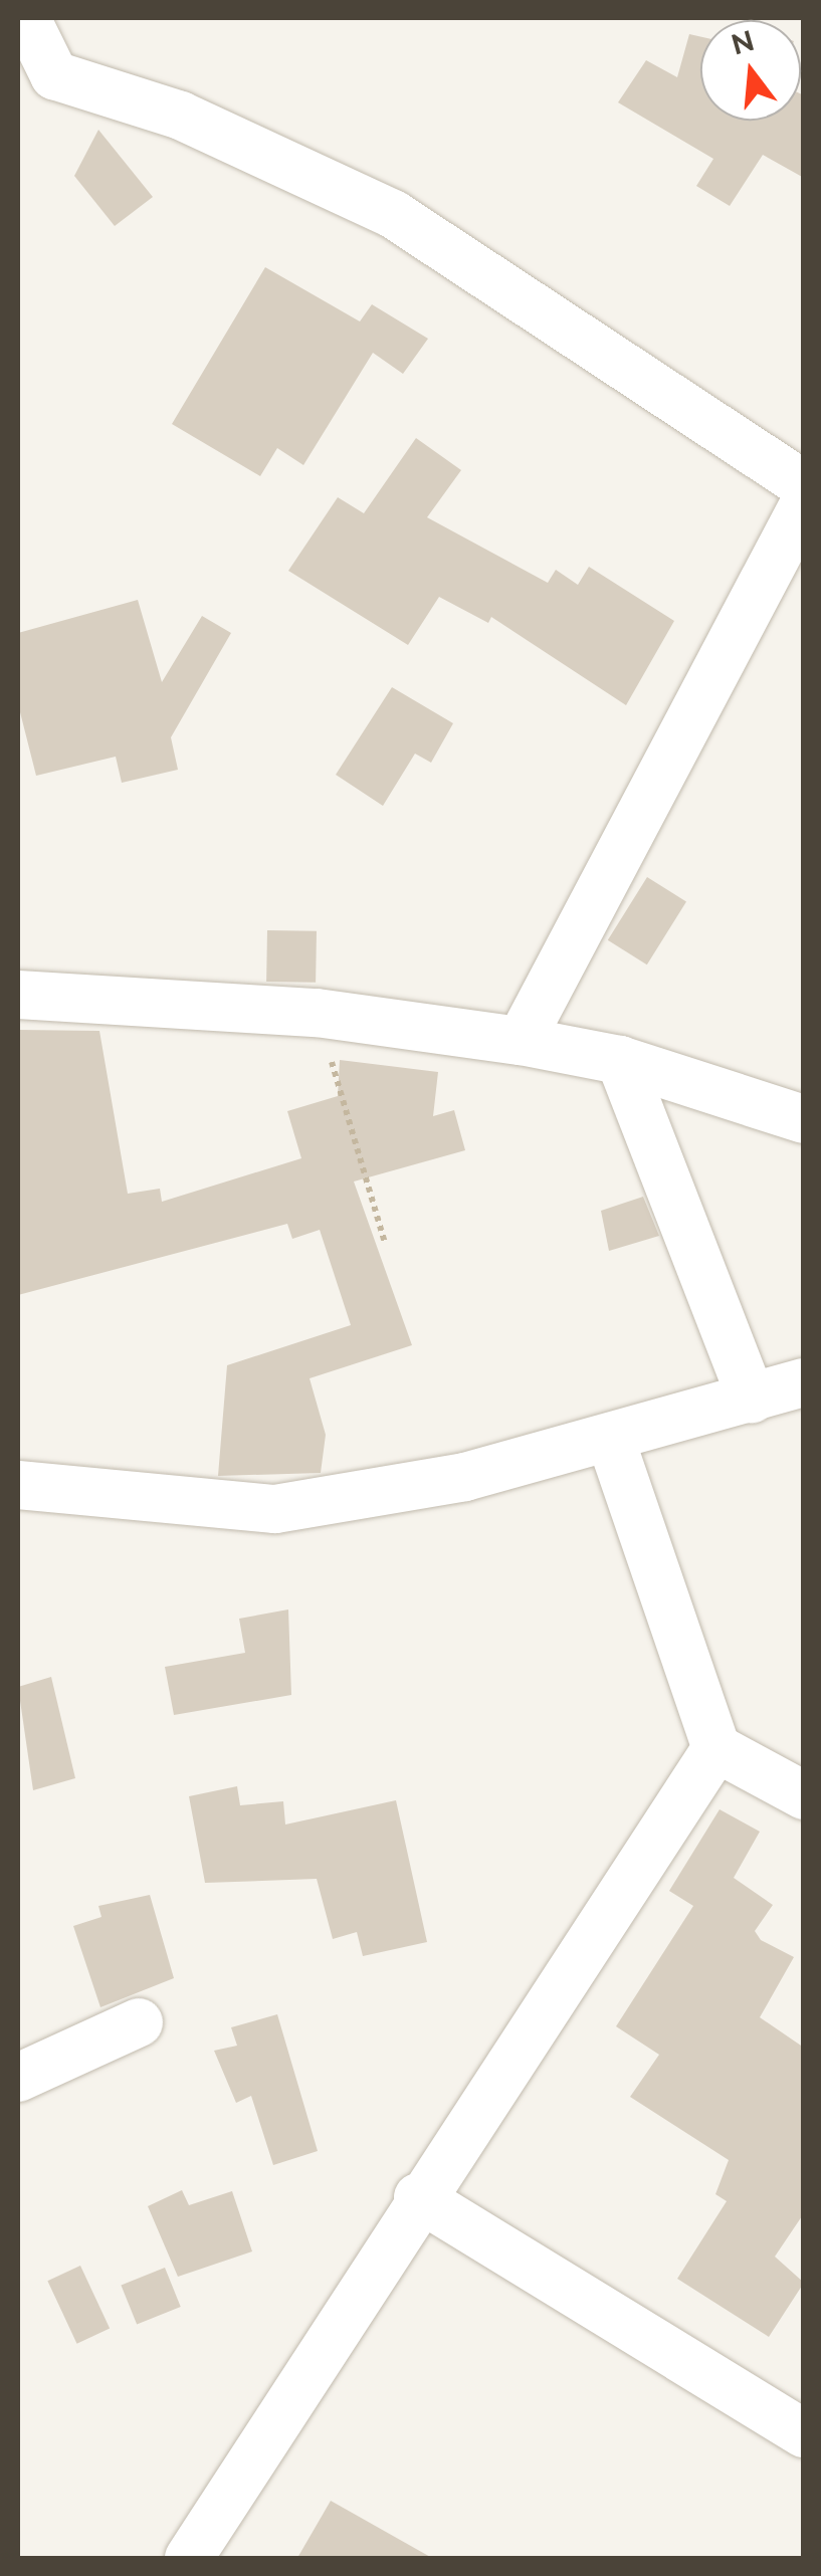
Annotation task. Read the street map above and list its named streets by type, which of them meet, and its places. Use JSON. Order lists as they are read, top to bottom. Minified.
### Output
{"north":"top"}
